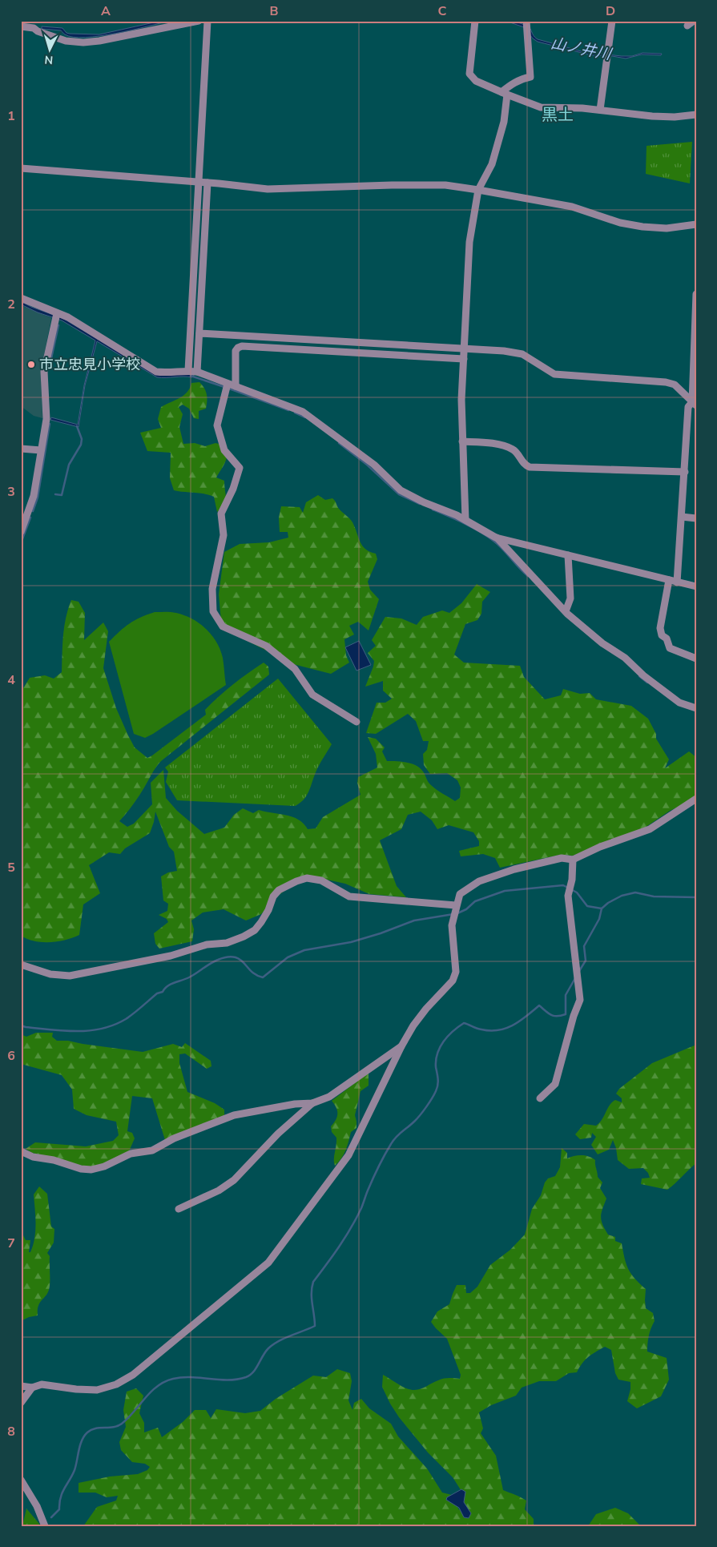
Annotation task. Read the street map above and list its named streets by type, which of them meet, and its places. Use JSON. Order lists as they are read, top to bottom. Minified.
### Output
{"districts":["黒土"],"water":["山ノ井川"],"places":["市立忠見小学校"],"north":"bottom","grid":{"columns":["A","B","C","D"],"rows":["1","2","3","4","5","6","7","8"]}}
